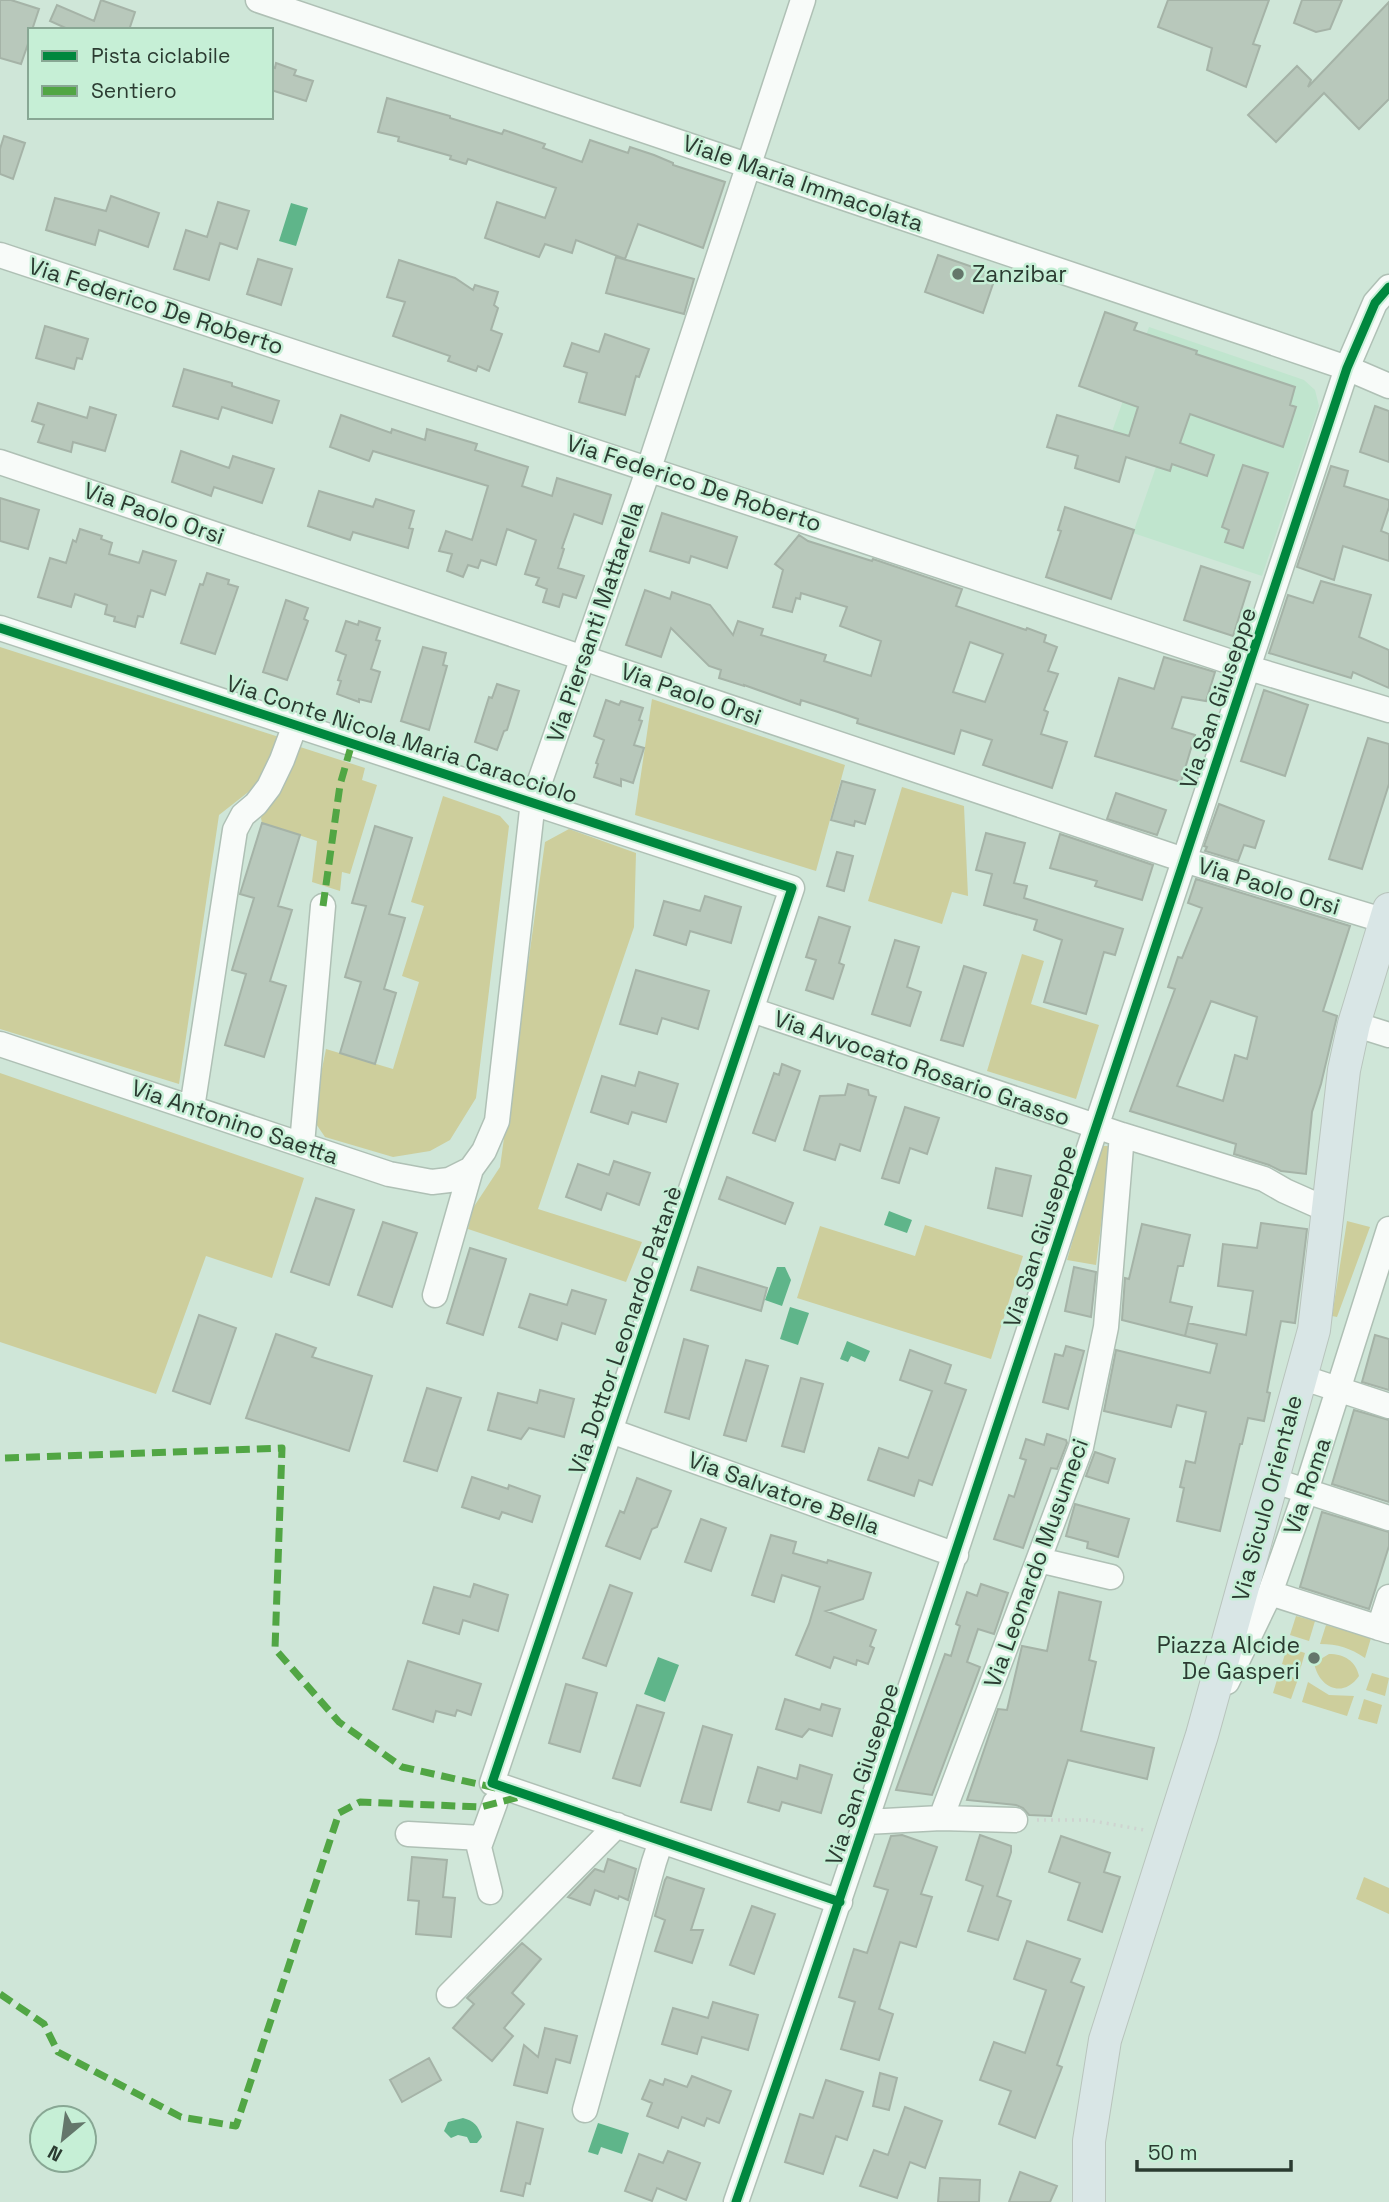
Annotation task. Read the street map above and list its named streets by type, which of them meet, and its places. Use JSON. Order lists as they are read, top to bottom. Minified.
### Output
{"streets":{"main road":["Via Siculo Orientale"],"street":["Viale Maria Immacolata","Via Federico De Roberto","Via Paolo Orsi","Via Piersanti Mattarella","Via San Giuseppe","Via Conte Nicola Maria Caracciolo","Via Avvocato Rosario Grasso","Via Antonino Saetta","Via Dottor Leonardo Patanè","Via Roma","Via Salvatore Bella","Via Leonardo Musumeci"]},"crossings":[["Viale Maria Immacolata","Via Piersanti Mattarella"],["Viale Maria Immacolata","Via San Giuseppe"],["Via Federico De Roberto","Via Piersanti Mattarella"],["Via Federico De Roberto","Via San Giuseppe"],["Via Paolo Orsi","Via Piersanti Mattarella"],["Via Paolo Orsi","Via San Giuseppe"],["Via Paolo Orsi","Via Siculo Orientale"],["Via Piersanti Mattarella","Via Conte Nicola Maria Caracciolo"],["Via Piersanti Mattarella","Via Antonino Saetta"],["Via San Giuseppe","Via Avvocato Rosario Grasso"],["Via San Giuseppe","Via Salvatore Bella"],["Via Conte Nicola Maria Caracciolo","Via Dottor Leonardo Patanè"],["Via Avvocato Rosario Grasso","Via Dottor Leonardo Patanè"],["Via Avvocato Rosario Grasso","Via Siculo Orientale"],["Via Avvocato Rosario Grasso","Via Leonardo Musumeci"],["Via Dottor Leonardo Patanè","Via Salvatore Bella"],["Via Roma","Via Siculo Orientale"]],"places":["Zanzibar","Piazza Alcide De Gasperi"],"legend":["Pista ciclabile","Sentiero"],"scale_bar":"50 m","north":"bottom left"}
